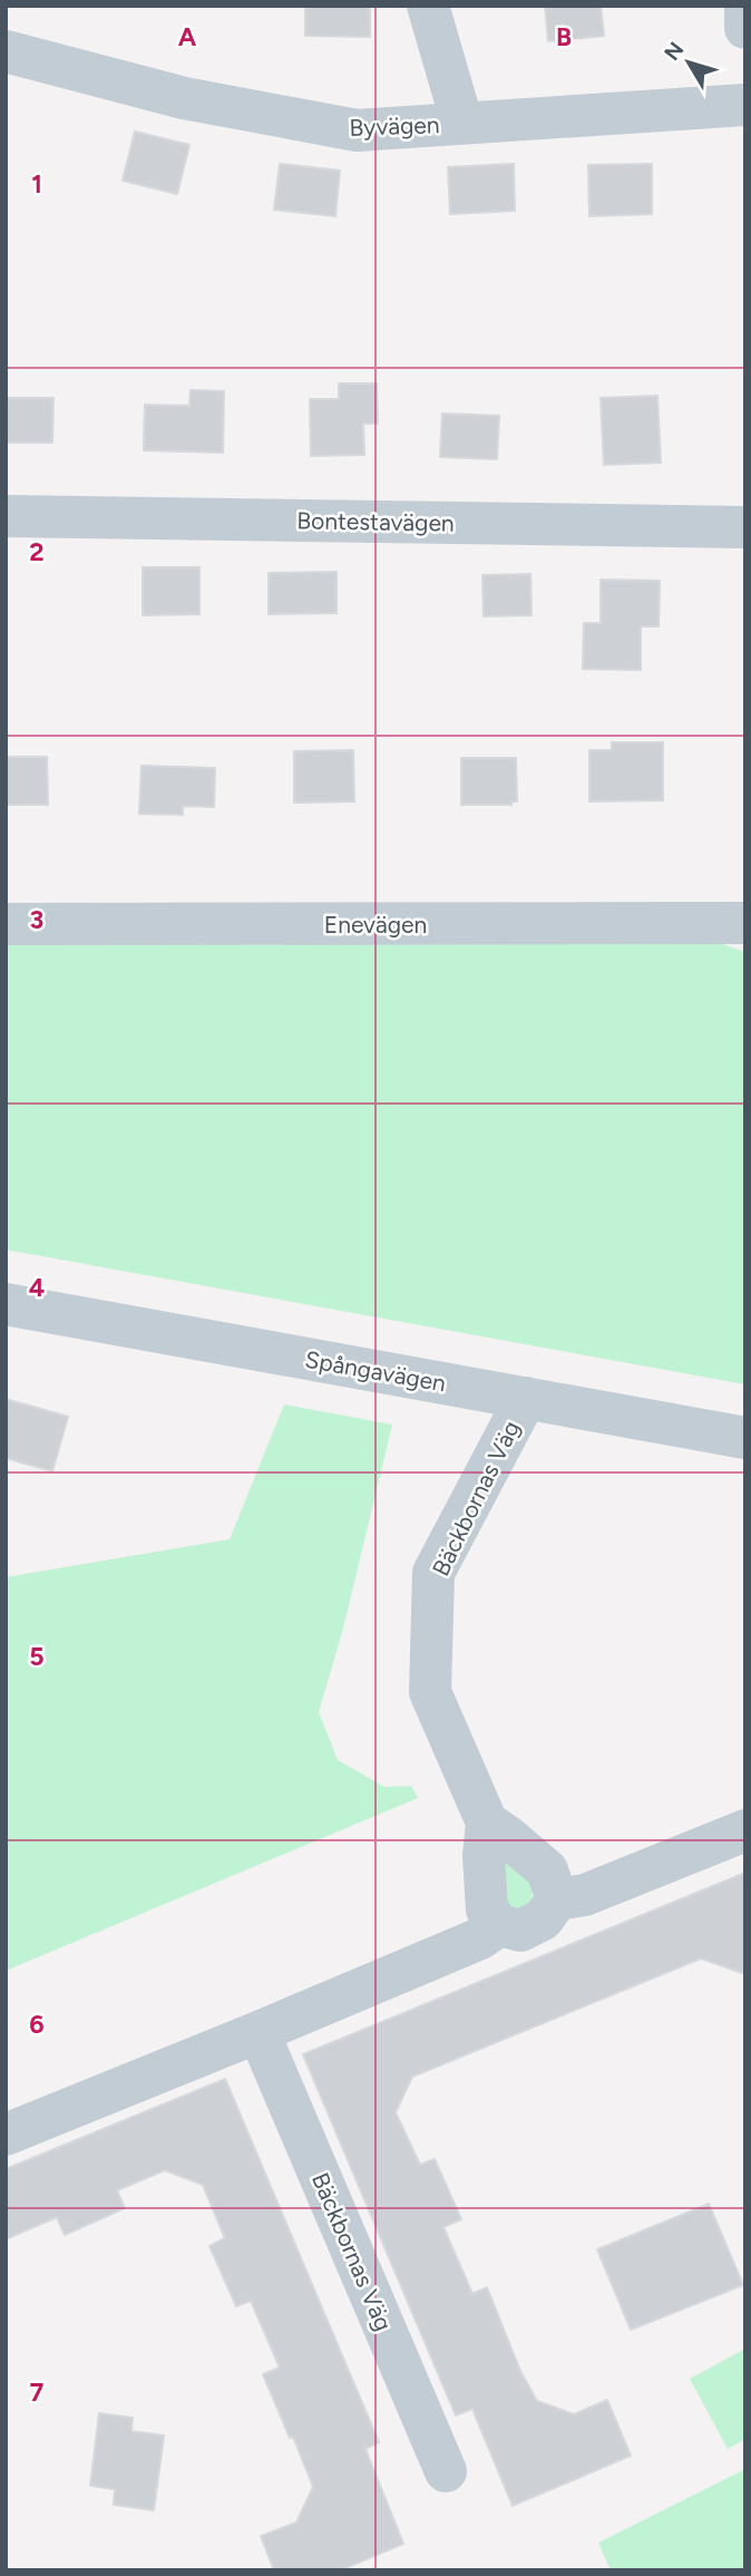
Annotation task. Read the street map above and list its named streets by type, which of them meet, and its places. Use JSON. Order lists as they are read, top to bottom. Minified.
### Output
{"streets":{"street":["Byvägen","Bontestavägen","Enevägen","Spångavägen","Bäckbornas Väg"]},"crossings":[["Spångavägen","Bäckbornas Väg"]],"north":"top left","grid":{"columns":["A","B"],"rows":["1","2","3","4","5","6","7"]}}
